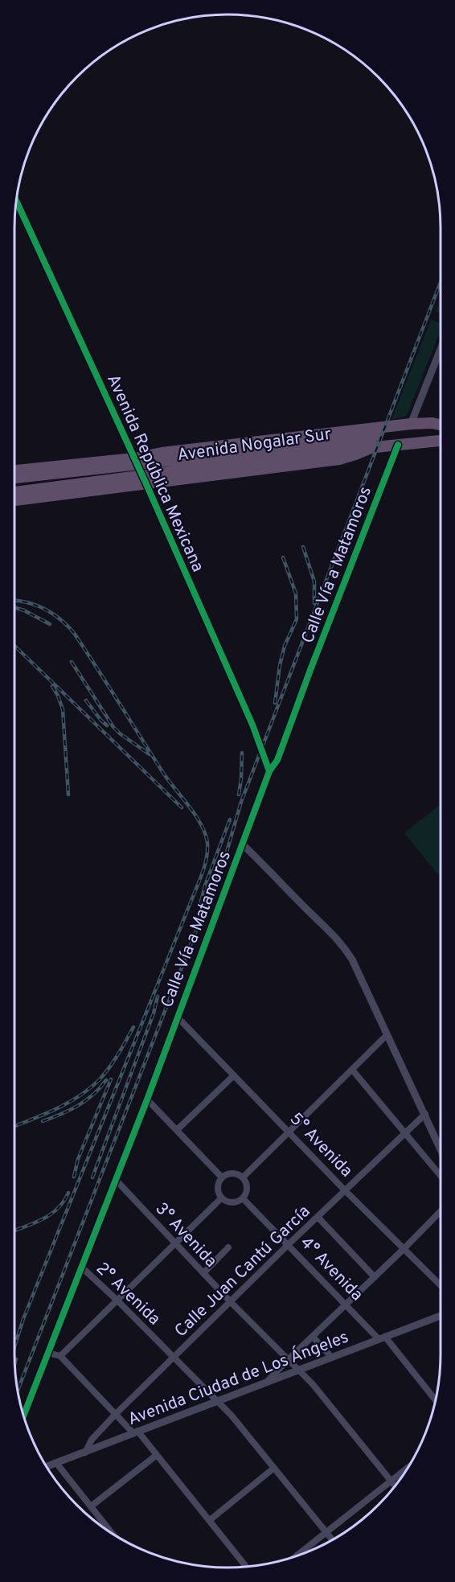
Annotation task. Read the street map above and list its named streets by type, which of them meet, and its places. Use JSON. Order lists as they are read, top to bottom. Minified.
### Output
{"streets":{"highway":["Avenida Nogalar Sur"],"street":["Avenida República Mexicana","Calle Vía a Matamoros","5° Avenida","3° Avenida","4° Avenida","Calle Juan Cantú García","2° Avenida","Avenida Ciudad de Los Ángeles"]},"crossings":[["Avenida Nogalar Sur","Calle Vía a Matamoros"],["Avenida República Mexicana","Calle Vía a Matamoros"],["Calle Vía a Matamoros","5° Avenida"],["Calle Vía a Matamoros","3° Avenida"],["Calle Vía a Matamoros","2° Avenida"],["5° Avenida","Calle Juan Cantú García"],["3° Avenida","Calle Juan Cantú García"],["3° Avenida","Avenida Ciudad de Los Ángeles"],["4° Avenida","Calle Juan Cantú García"],["4° Avenida","Avenida Ciudad de Los Ángeles"],["Calle Juan Cantú García","2° Avenida"],["Calle Juan Cantú García","Avenida Ciudad de Los Ángeles"],["2° Avenida","Avenida Ciudad de Los Ángeles"]]}
